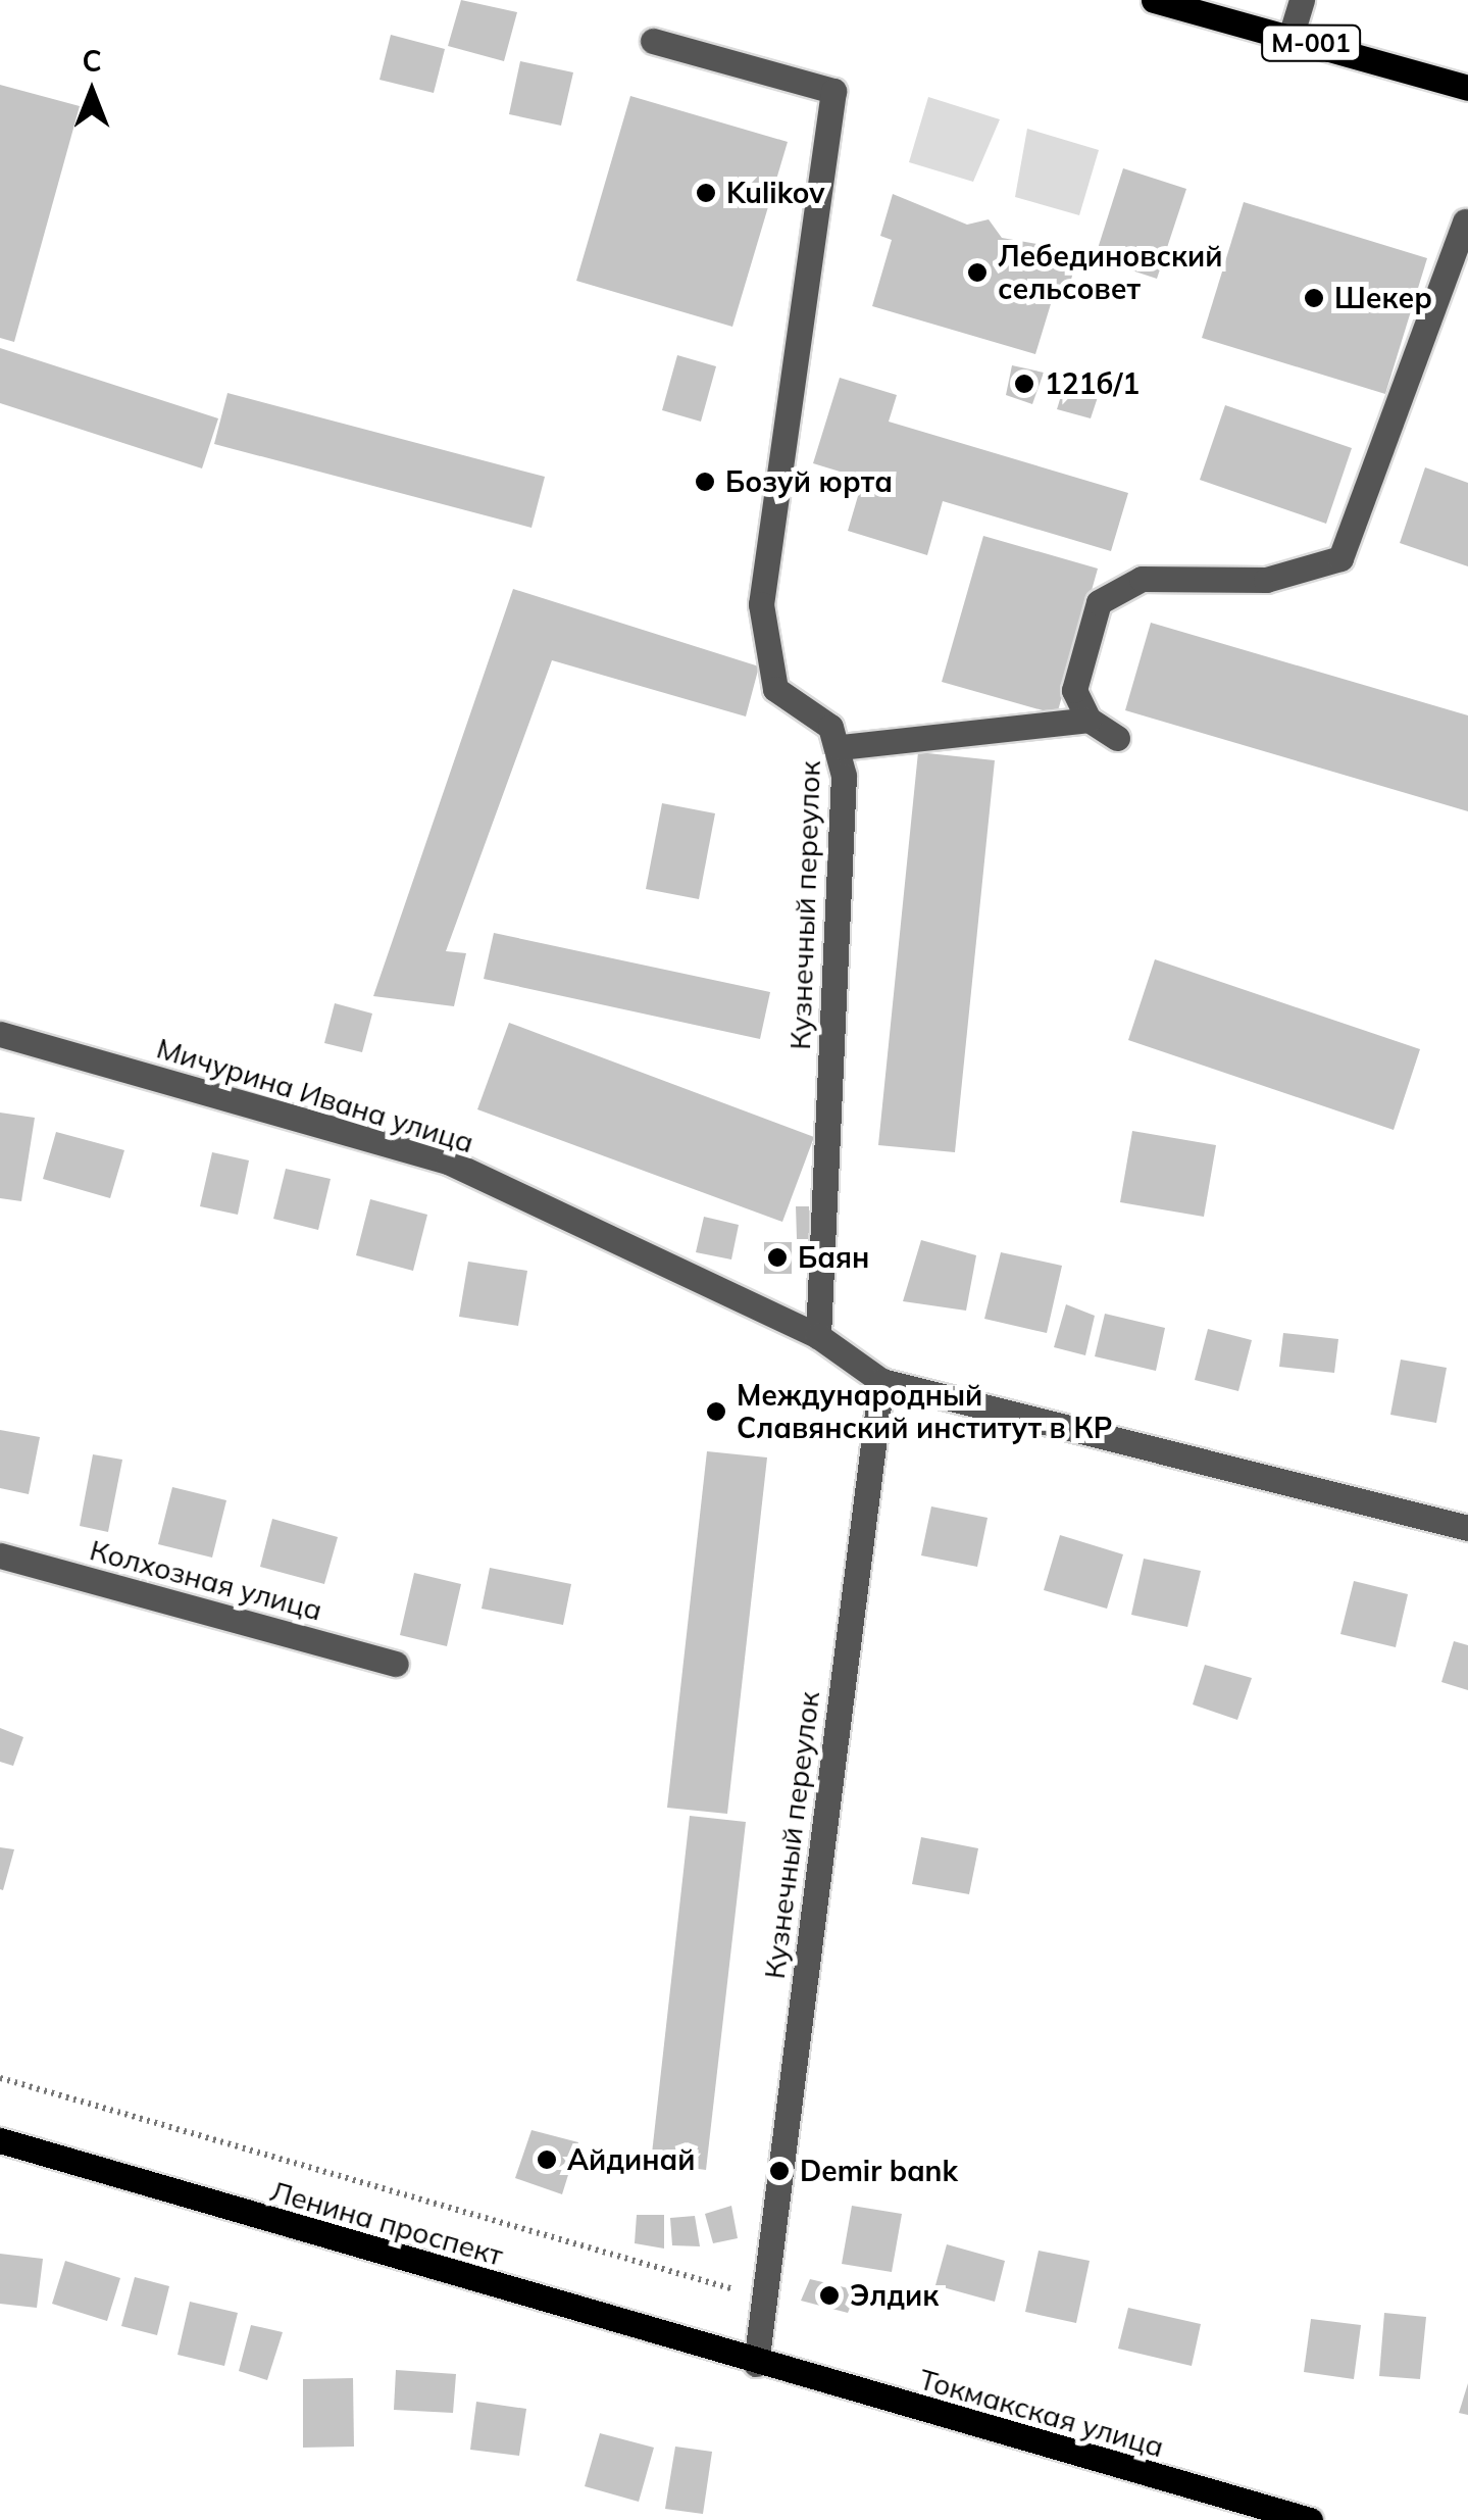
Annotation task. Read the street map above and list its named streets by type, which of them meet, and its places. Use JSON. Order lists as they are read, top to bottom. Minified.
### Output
{"streets":{"main road":["М-001","Ленина проспект","Токмакская улица"],"street":["Кузнечный переулок","Мичурина Ивана улица","Колхозная улица"]},"crossings":[["Кузнечный переулок","Мичурина Ивана улица"],["Кузнечный переулок","Ленина проспект"],["Кузнечный переулок","Токмакская улица"],["Ленина проспект","Токмакская улица"]],"places":["Kulikov","Лебединовский сельсовет","Шекер","121б/1","Бозуй юрта","Баян","Международный Славянский институт в КР","Айдинай","Demir bank","Элдик"],"north":"top"}
